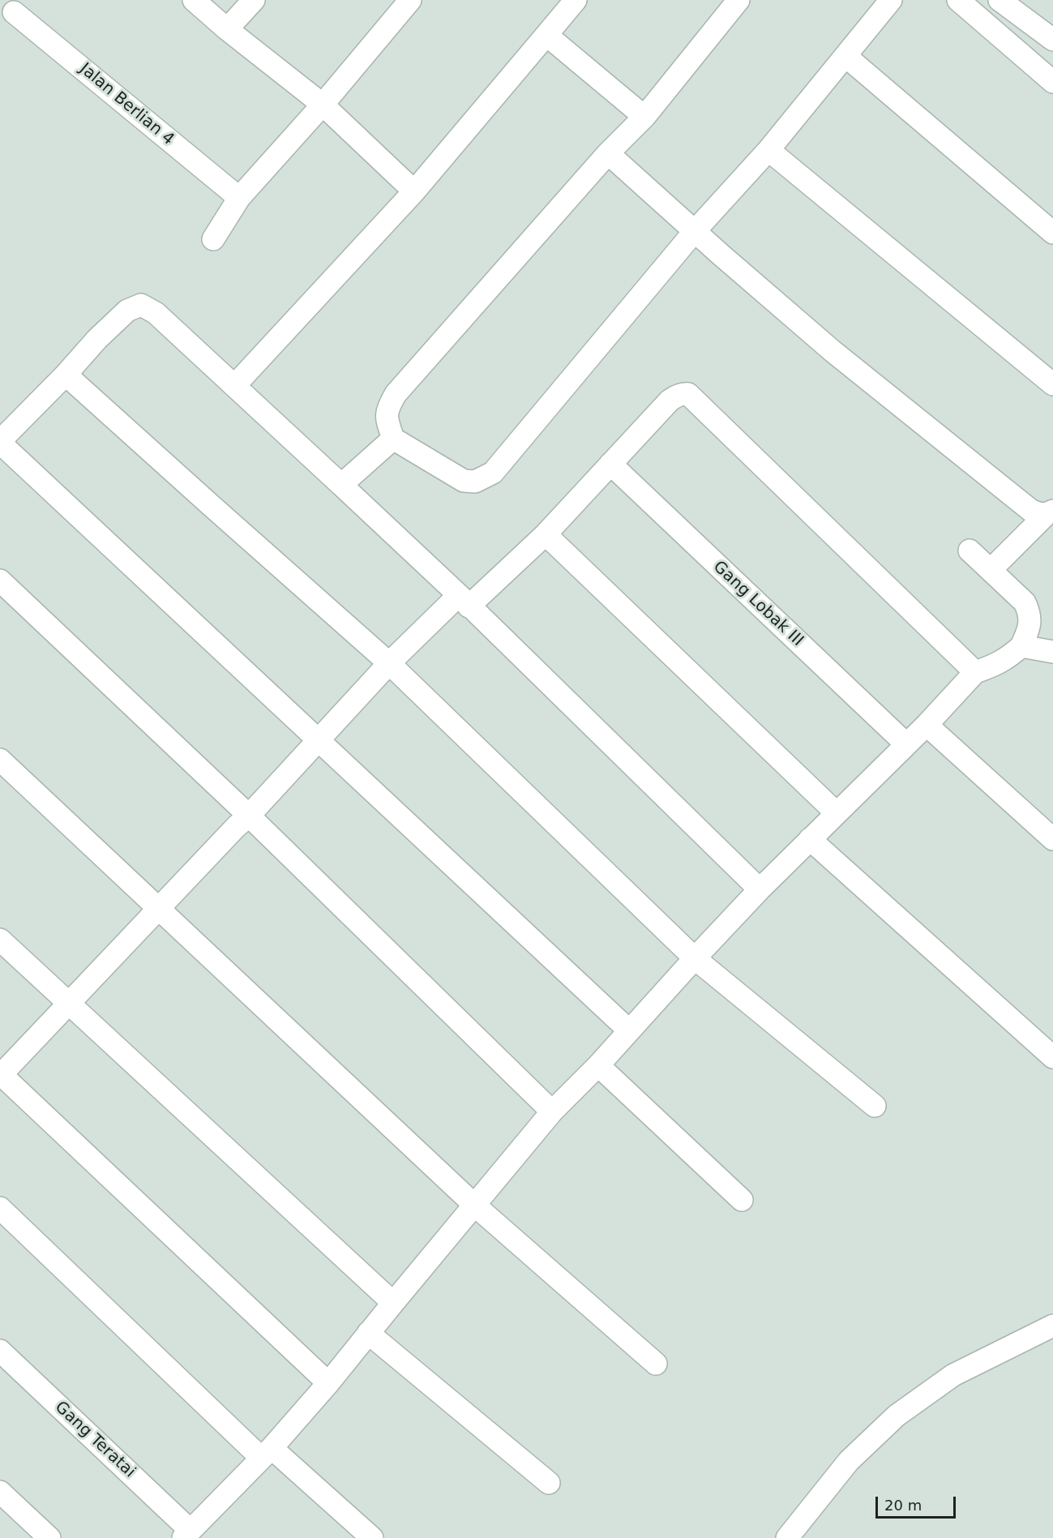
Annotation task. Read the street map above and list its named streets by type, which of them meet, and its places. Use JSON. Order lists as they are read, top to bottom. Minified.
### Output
{"streets":{"street":["Jalan Berlian 4","Gang Lobak III","Gang Teratai"]},"scale_bar":"20 m"}
